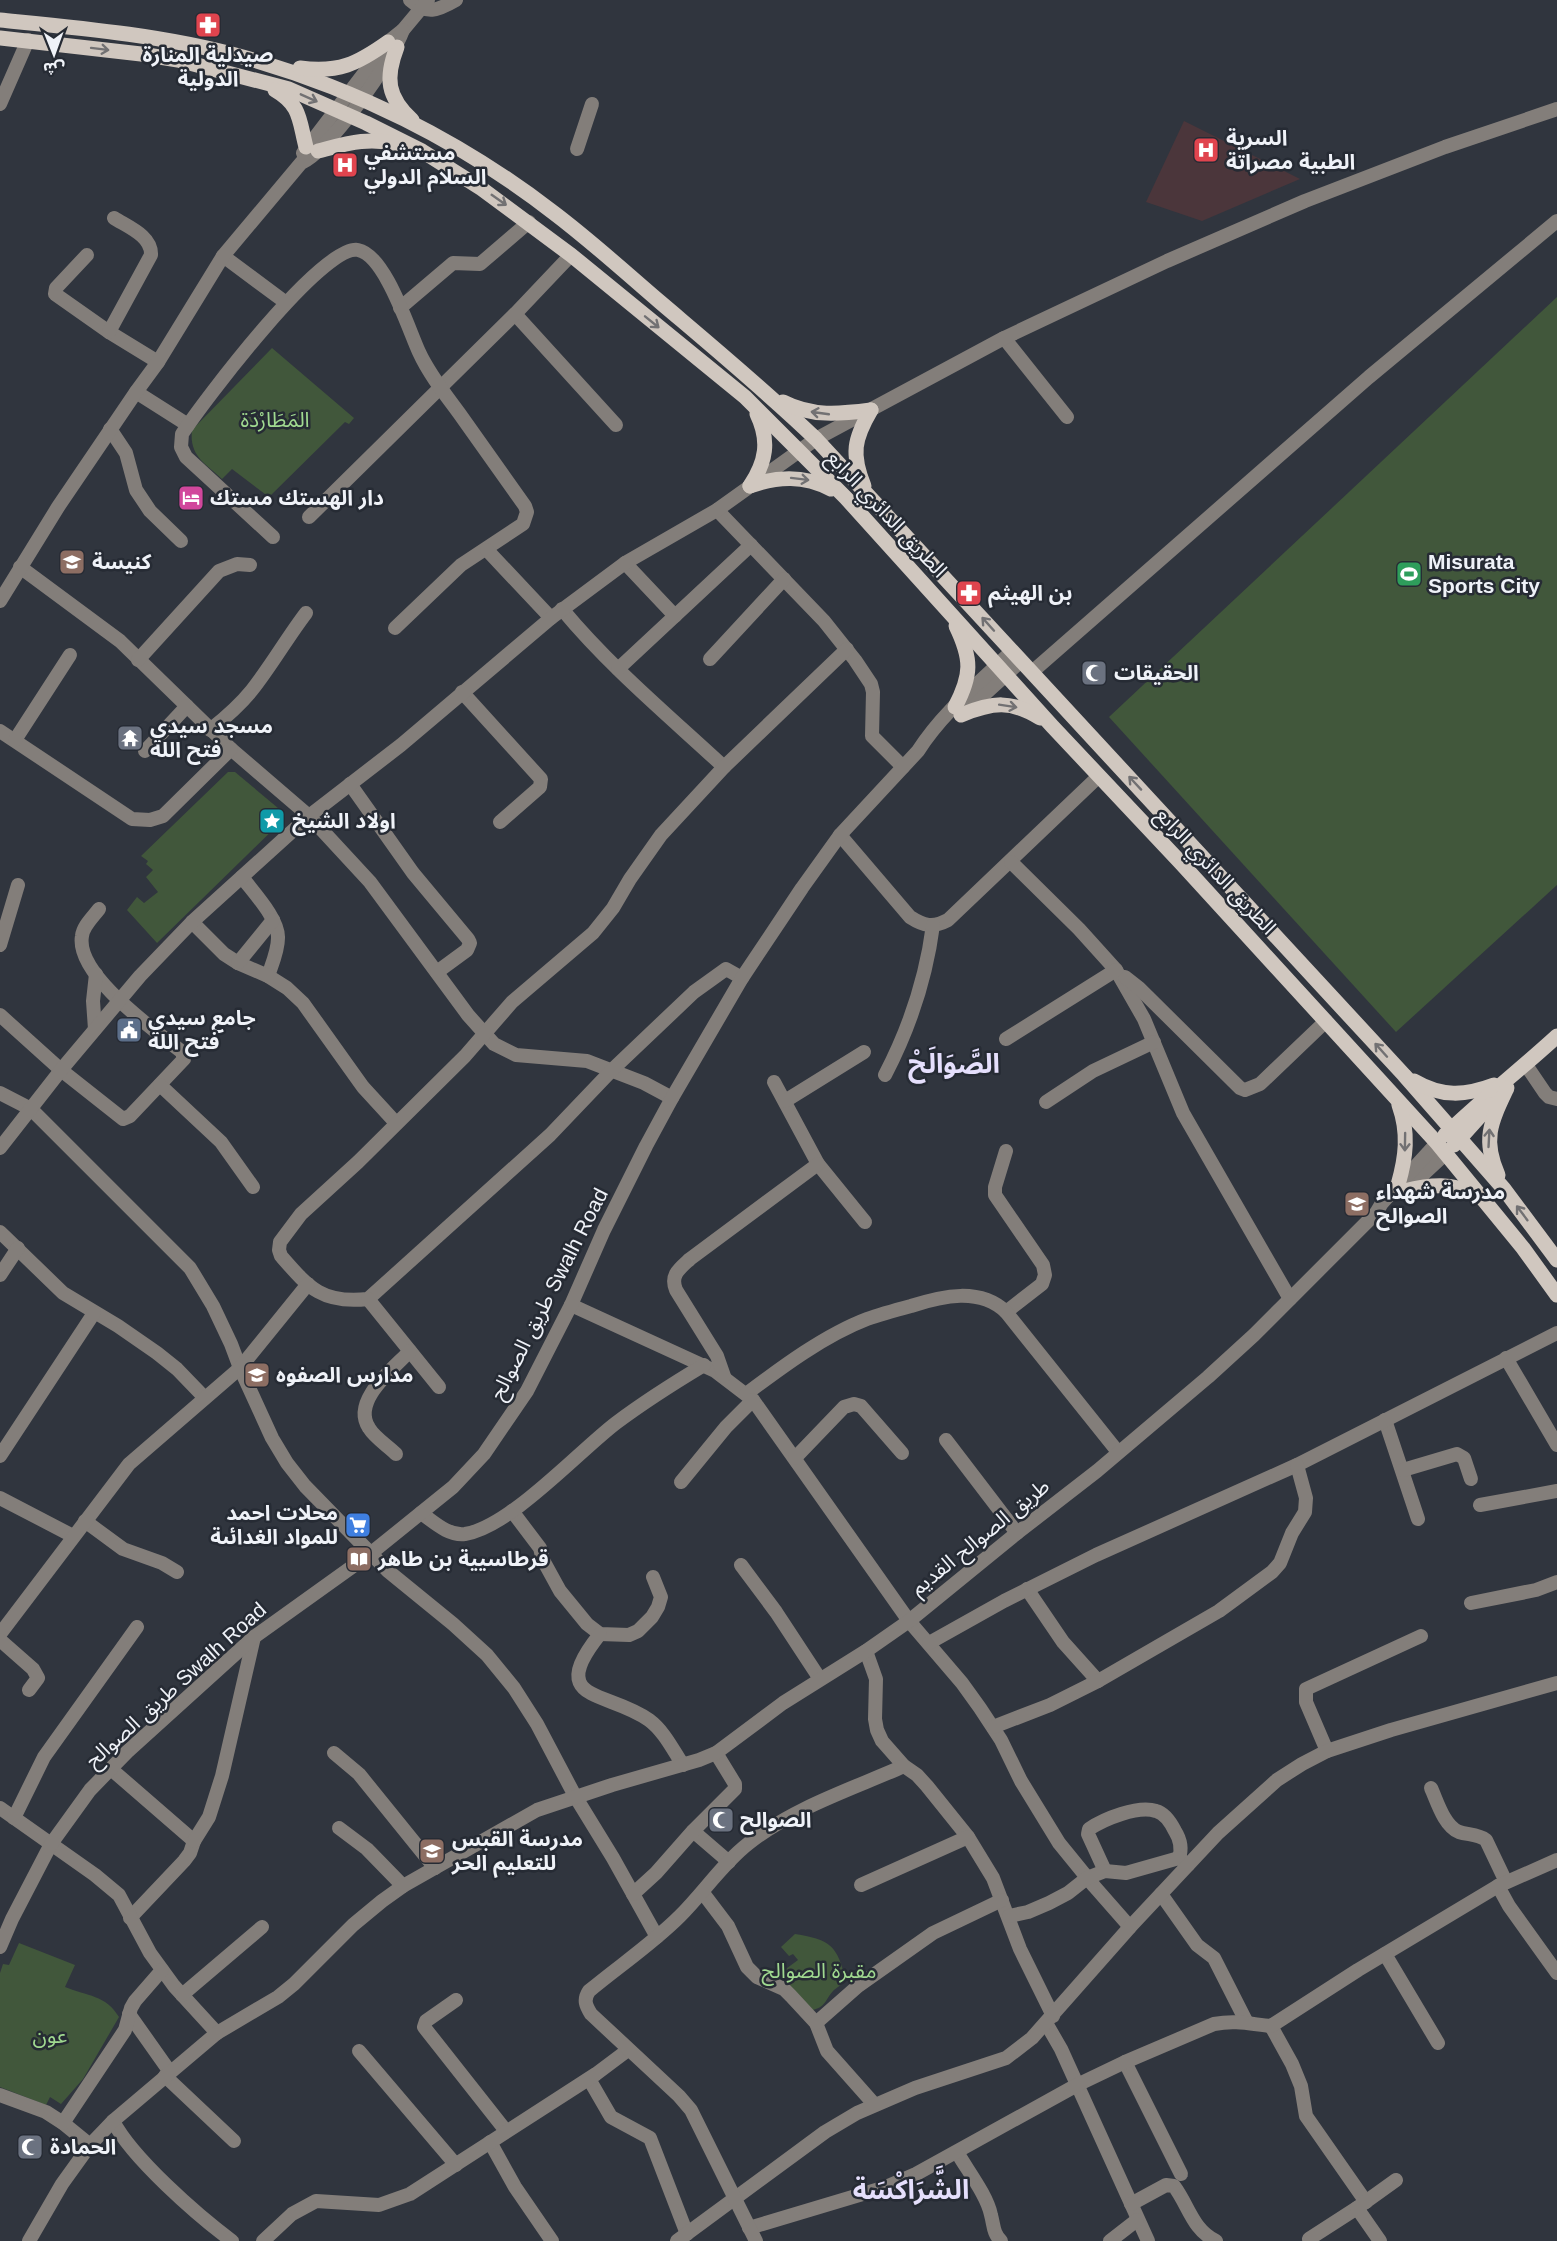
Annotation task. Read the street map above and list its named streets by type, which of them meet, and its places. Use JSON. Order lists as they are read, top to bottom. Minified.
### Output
{"streets":{"main road":["الطريق الدائري الرابع","طريق الصوالح القديم"],"street":["طريق الصوالح Swalh Road"]},"crossings":[["الطريق الدائري الرابع","طريق الصوالح Swalh Road"],["الطريق الدائري الرابع","طريق الصوالح القديم"],["طريق الصوالح Swalh Road","طريق الصوالح القديم"]],"districts":["الصَّوَالَحْ","الشَّرَاكْسَة"],"parks":["المَطَارْدَة","مقبرة الصوالح","عون"],"places":{"pharmacy":["صيدلية المنارة الدولية","بن الهيثم"],"hospital":["السرية الطبية مصراتة","مستشفي السلام الدولي"],"hotel":["دار الهستك مستك"],"school or university":["كنيسة","مدرسة شهداء الصوالح","مدارس الصفوه","مدرسة القبس للتعليم الحر"],"sports":["Misurata Sports City"],"mosque":["الحقيقات","الصوالح","الحمادة"],"temple":["مسجد سيدي فتح الله"],"place":["اولاد الشيخ"],"public building":["جامع سيدي فتح الله"],"supermarket":["محلات احمد للمواد الغدائىة"],"library":["قرطاسيية بن طاهر"]},"north":"bottom"}
